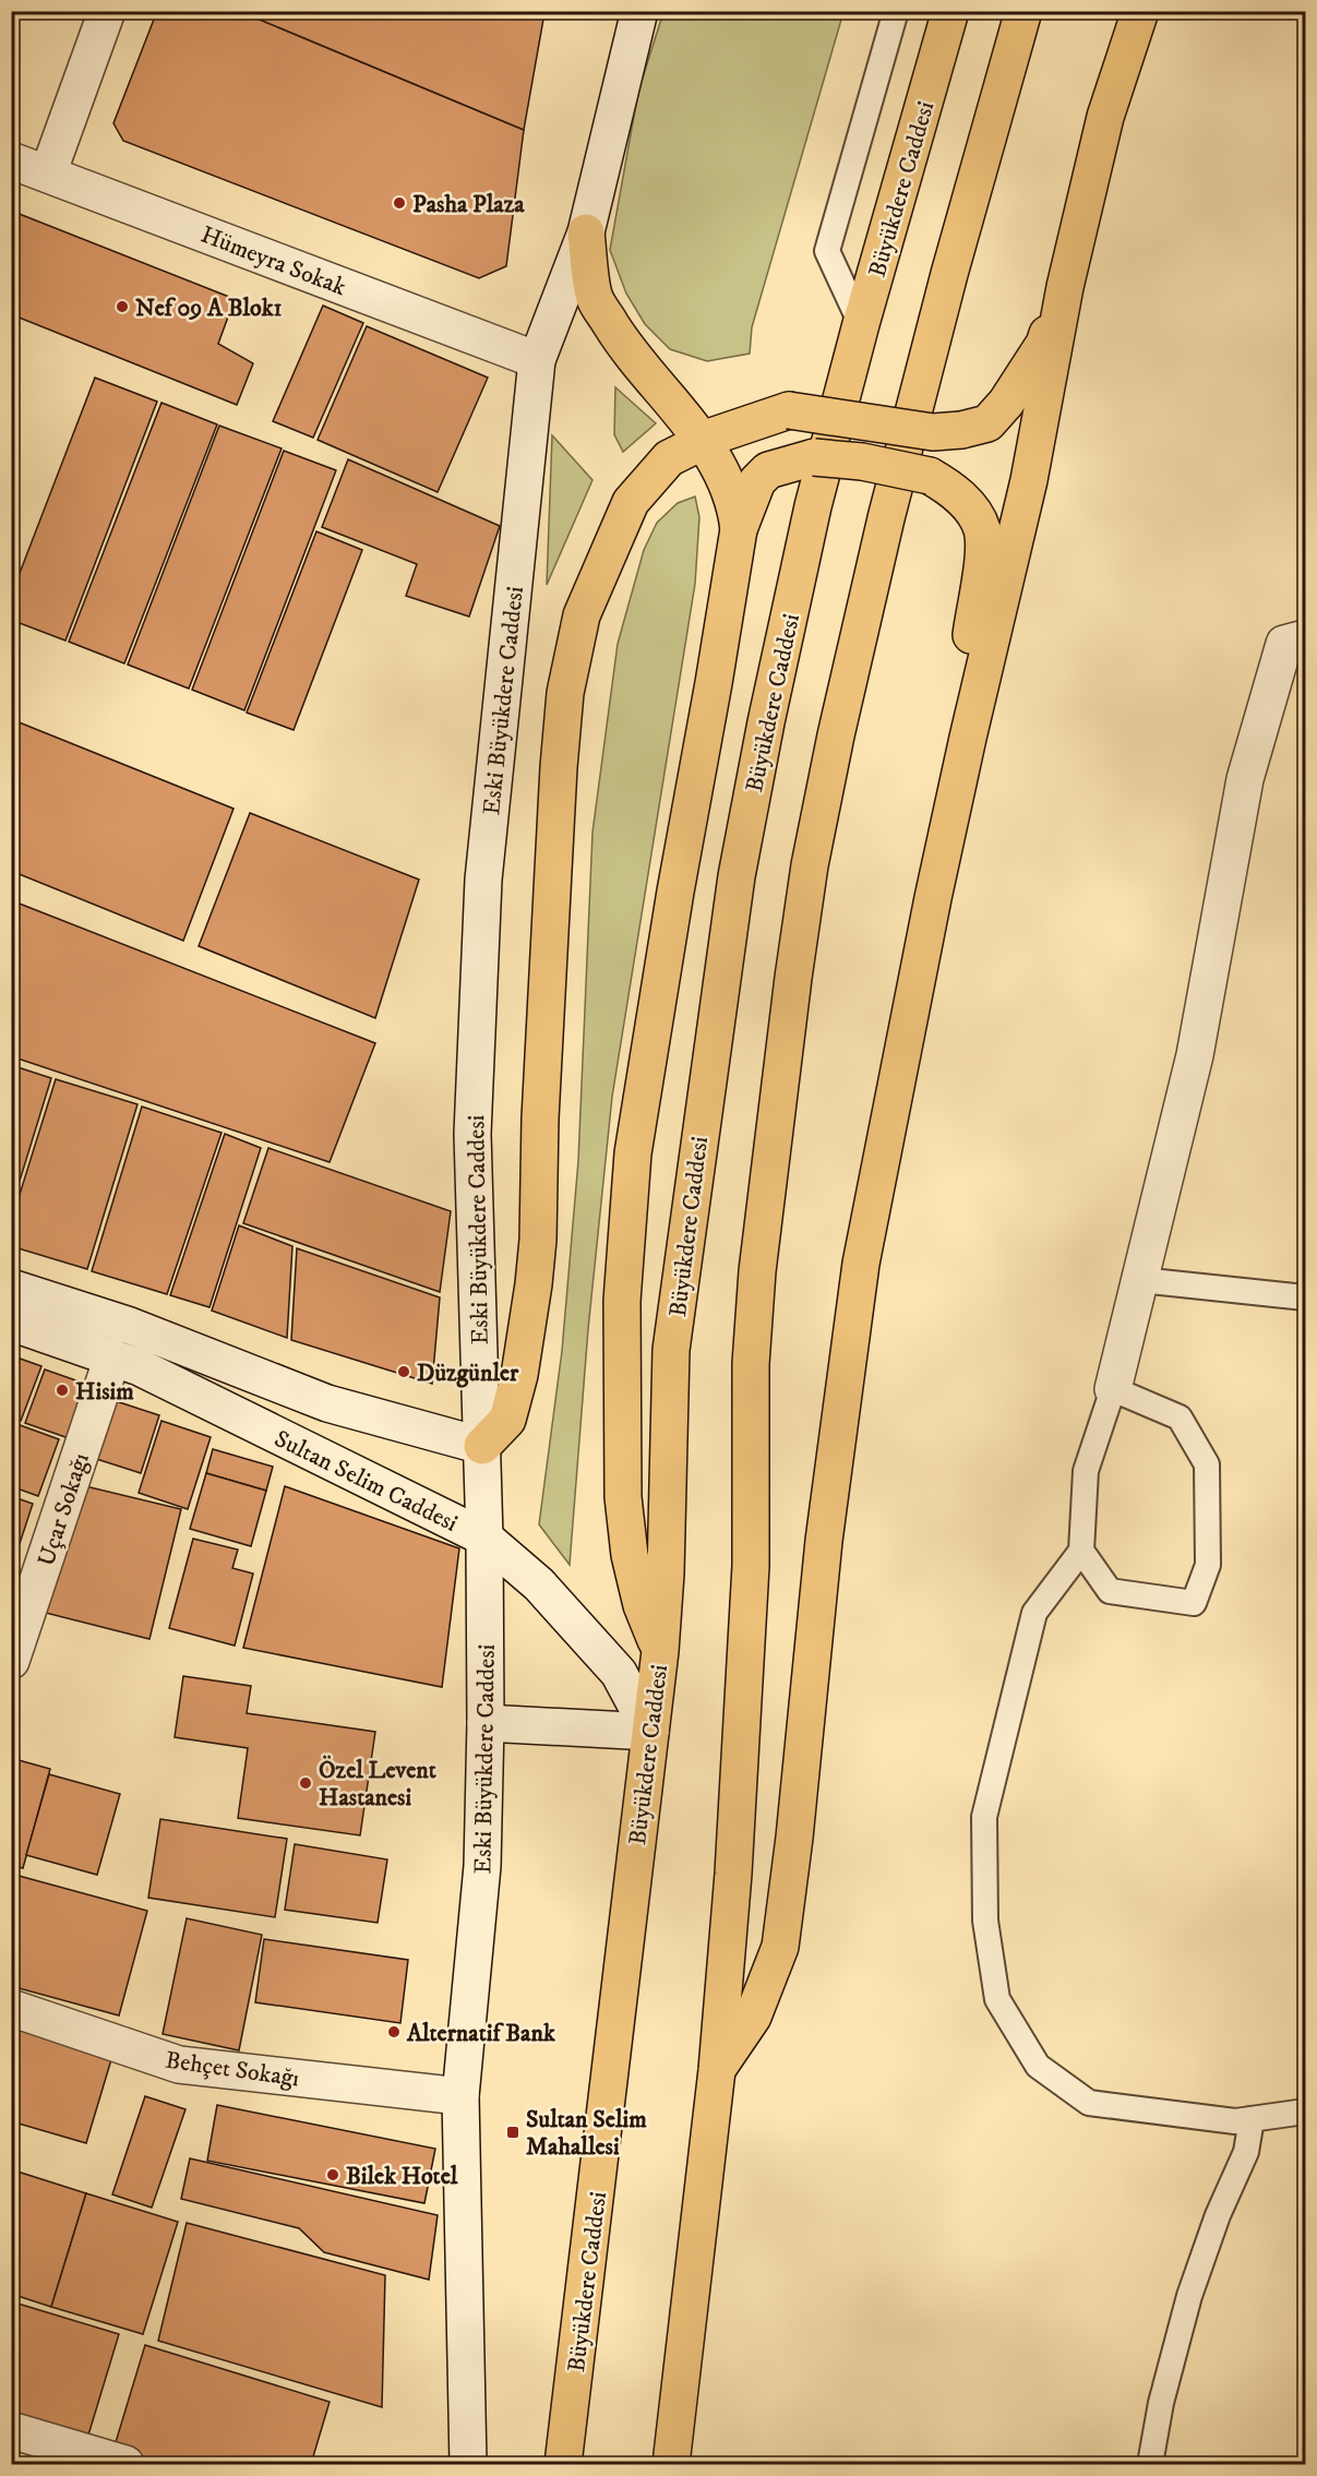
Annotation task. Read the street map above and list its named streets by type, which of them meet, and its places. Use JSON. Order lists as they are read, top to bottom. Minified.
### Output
{"streets":{"main road":["Büyükdere Caddesi"],"street":["Hümeyra Sokak","Eski Büyükdere Caddesi","Sultan Selim Caddesi","Uçar Sokağı","Behçet Sokağı"]},"crossings":[["Büyükdere Caddesi","Sultan Selim Caddesi"],["Hümeyra Sokak","Eski Büyükdere Caddesi"],["Eski Büyükdere Caddesi","Sultan Selim Caddesi"],["Eski Büyükdere Caddesi","Behçet Sokağı"],["Sultan Selim Caddesi","Uçar Sokağı"]],"places":{"other":["Pasha Plaza","Nef 09 A Blok1","Düzgünler","Hisim","Özel Levent Hastanesi","Alternatif Bank","Bilek Hotel"],"transit":["Sultan Selim Mahallesi"]}}
